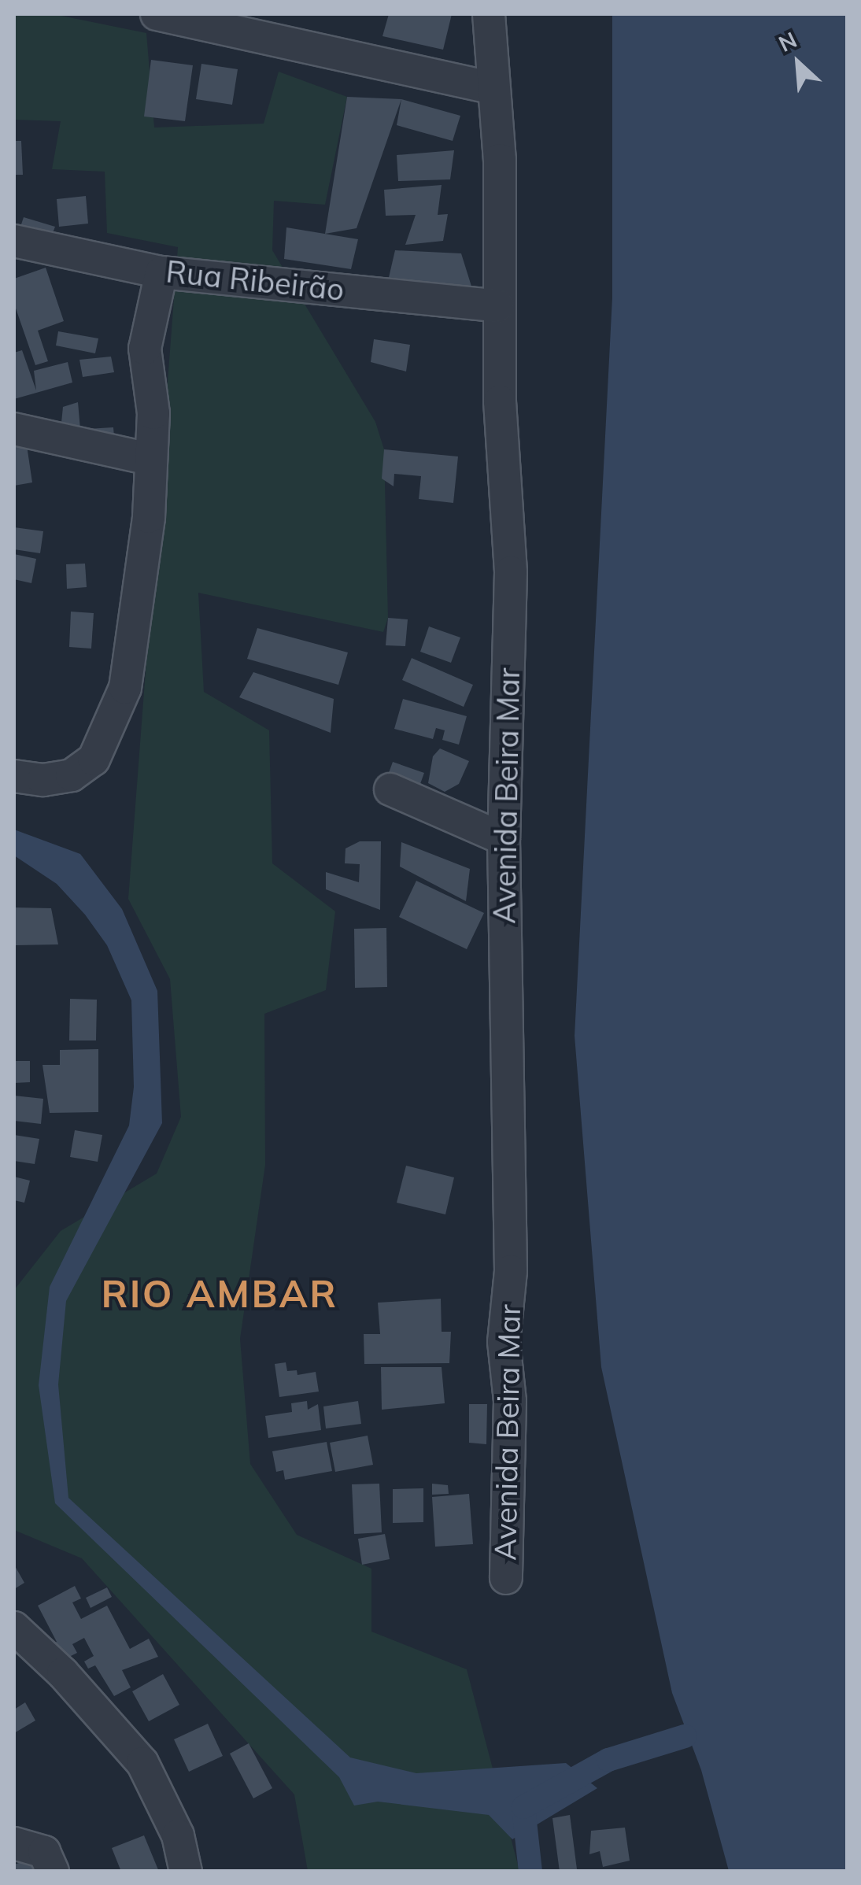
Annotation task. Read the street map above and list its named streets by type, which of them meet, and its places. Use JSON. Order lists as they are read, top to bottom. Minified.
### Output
{"streets":{"street":["Rua Ribeirão","Avenida Beira Mar"]},"crossings":[["Rua Ribeirão","Avenida Beira Mar"]],"districts":["RIO AMBAR"],"north":"top left"}
